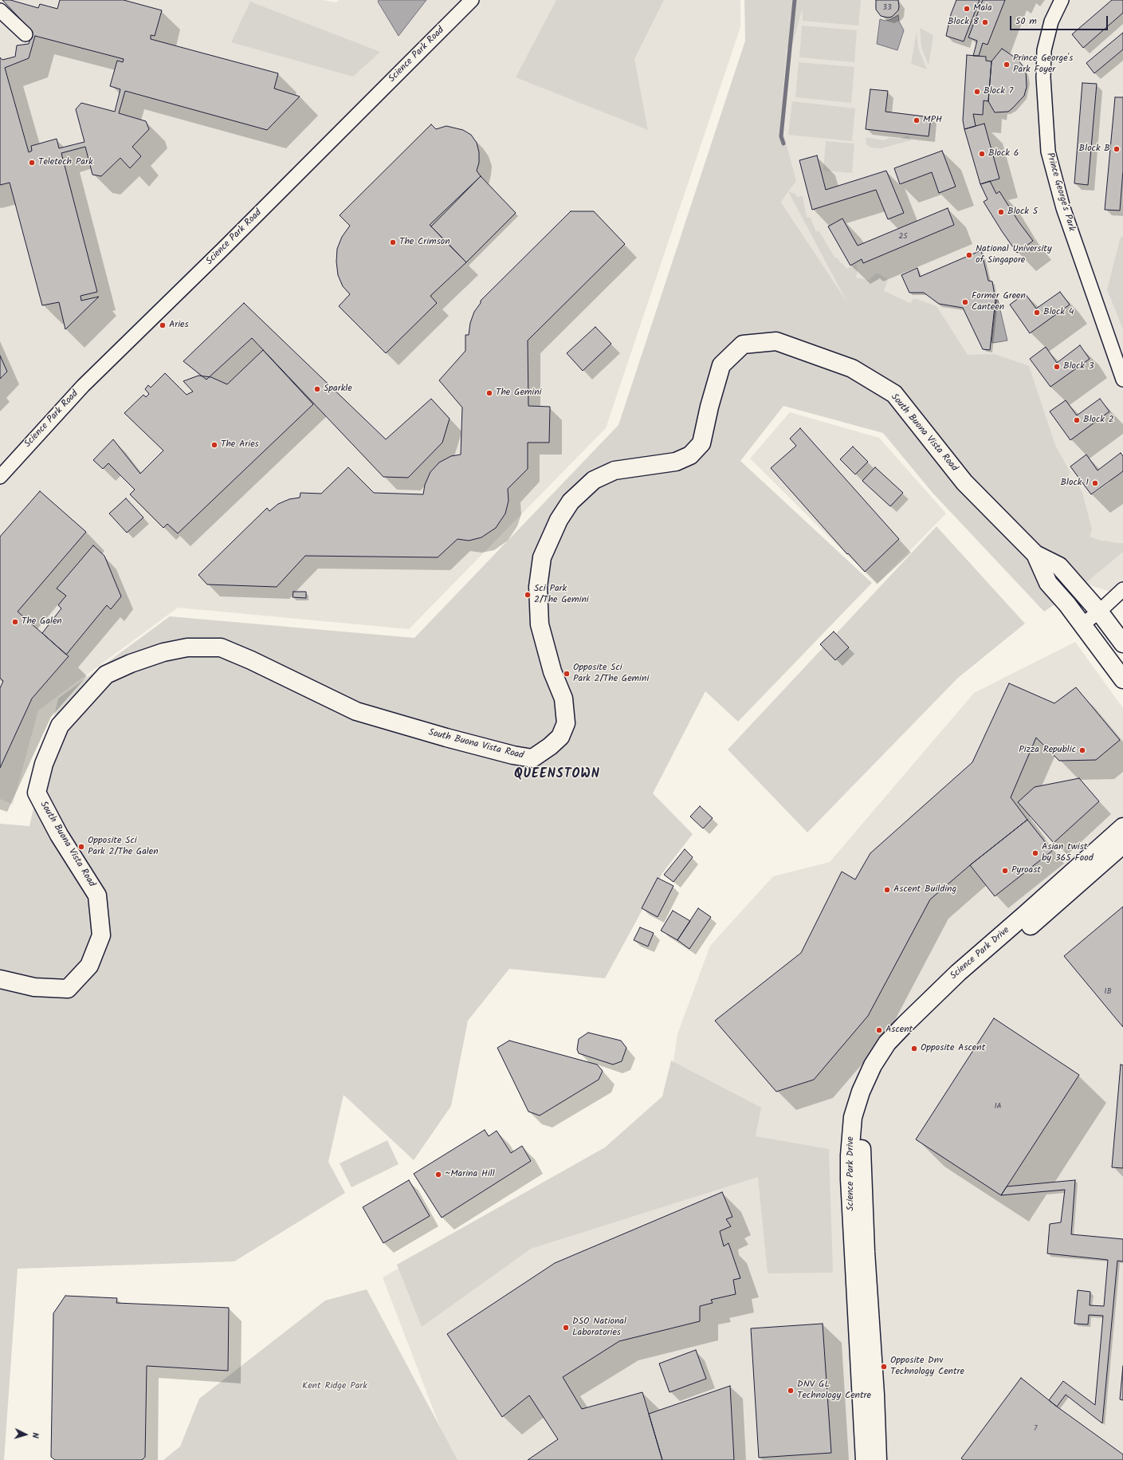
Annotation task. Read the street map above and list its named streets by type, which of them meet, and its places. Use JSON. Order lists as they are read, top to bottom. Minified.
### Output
{"streets":{"street":["Science Park Road","Prince George's Park","South Buona Vista Road","Science Park Drive"]},"districts":["QUEENSTOWN"],"parks":["Kent Ridge Park"],"places":["Mala","Block 8","Prince George's Park Foyer","Block 7","MPH","Block B","Block 6","Teletech Park","Block 5","The Crimson","National University of Singapore","Former Green Canteen","Block 4","Aries","Block 3","Sparkle","The Gemini","Block 2","The Aries","Block 1","Sci Park 2/The Gemini","The Galen","Opposite Sci Park 2/The Gemini","Pizza Republic","Opposite Sci Park 2/The Galen","Asian twist by 365 Food","Pyroast","Ascent Building","Ascent","Opposite Ascent","~Marina Hill","DSO National Laboratories","Opposite Dnv Technology Centre","DNV GL Technology Centre"],"house_numbers":["33","25","1B","1A","7"],"scale_bar":"50 m","north":"right"}
